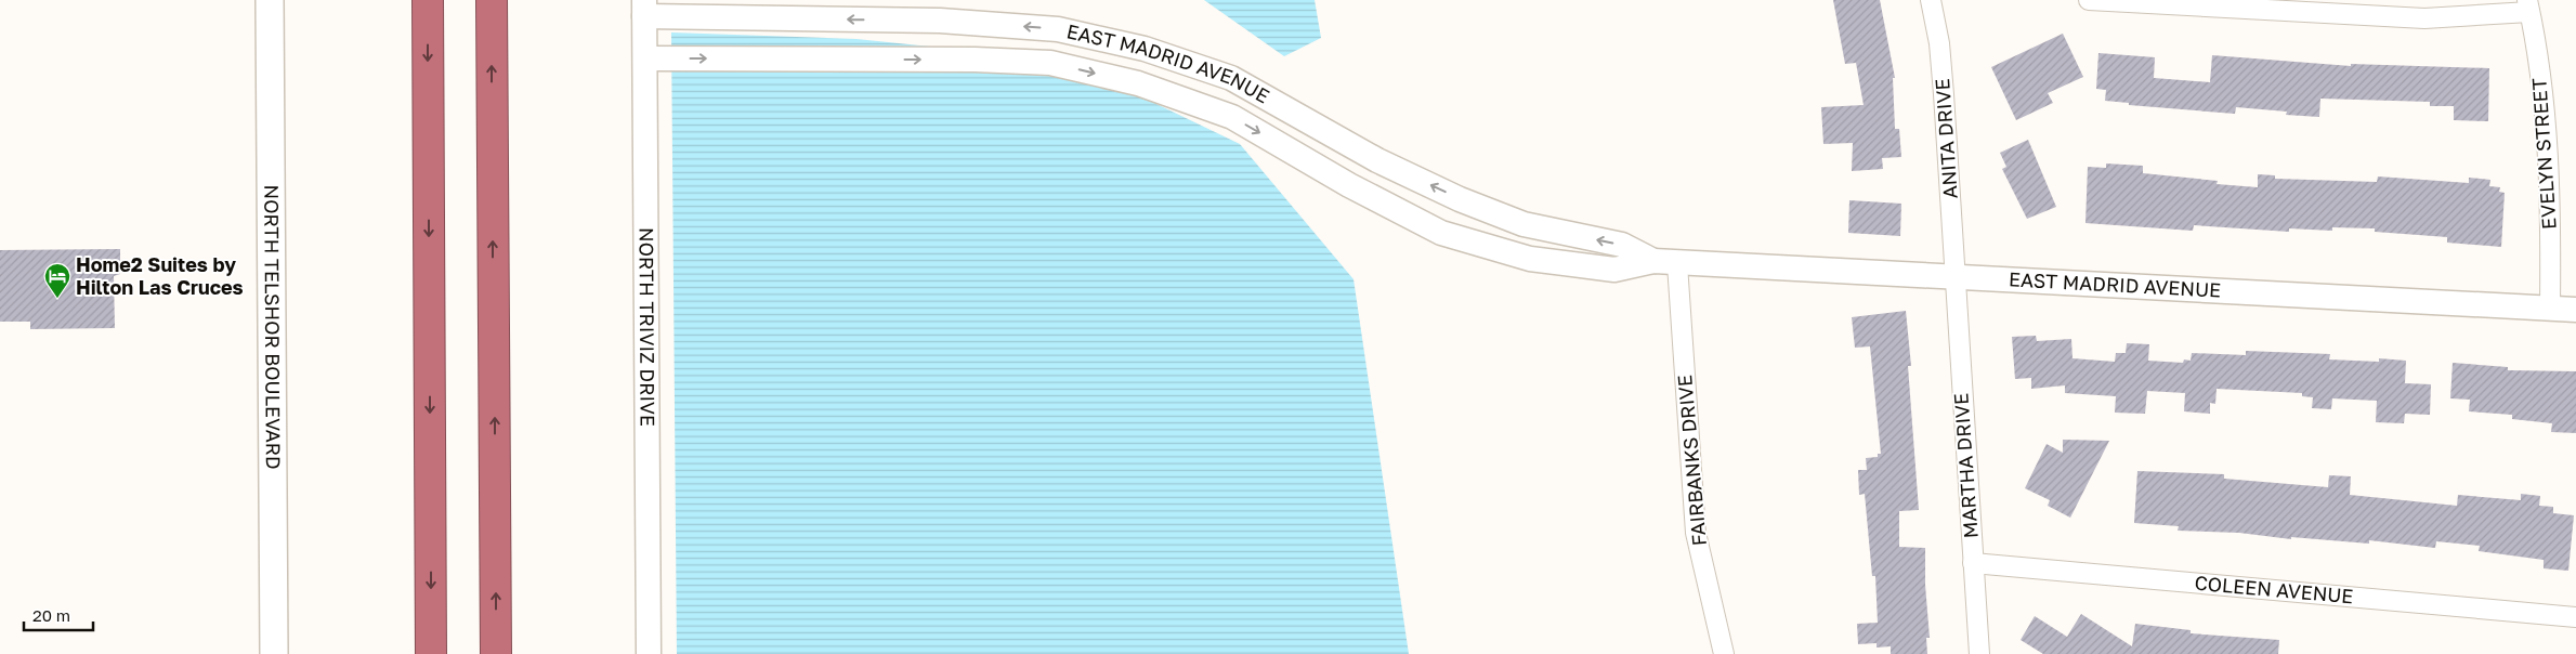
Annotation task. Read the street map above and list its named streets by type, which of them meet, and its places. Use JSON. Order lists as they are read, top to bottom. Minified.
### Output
{"streets":{"main road":["NORTH TELSHOR BOULEVARD"],"street":["EAST MADRID AVENUE","ANITA DRIVE","EVELYN STREET","NORTH TRIVIZ DRIVE","FAIRBANKS DRIVE","MARTHA DRIVE","COLEEN AVENUE"]},"crossings":[["EAST MADRID AVENUE","ANITA DRIVE"],["EAST MADRID AVENUE","EVELYN STREET"],["EAST MADRID AVENUE","NORTH TRIVIZ DRIVE"],["EAST MADRID AVENUE","FAIRBANKS DRIVE"],["EAST MADRID AVENUE","MARTHA DRIVE"],["ANITA DRIVE","MARTHA DRIVE"],["MARTHA DRIVE","COLEEN AVENUE"]],"places":{"hotel":["Home2 Suites by Hilton Las Cruces"]},"scale_bar":"20 m"}
